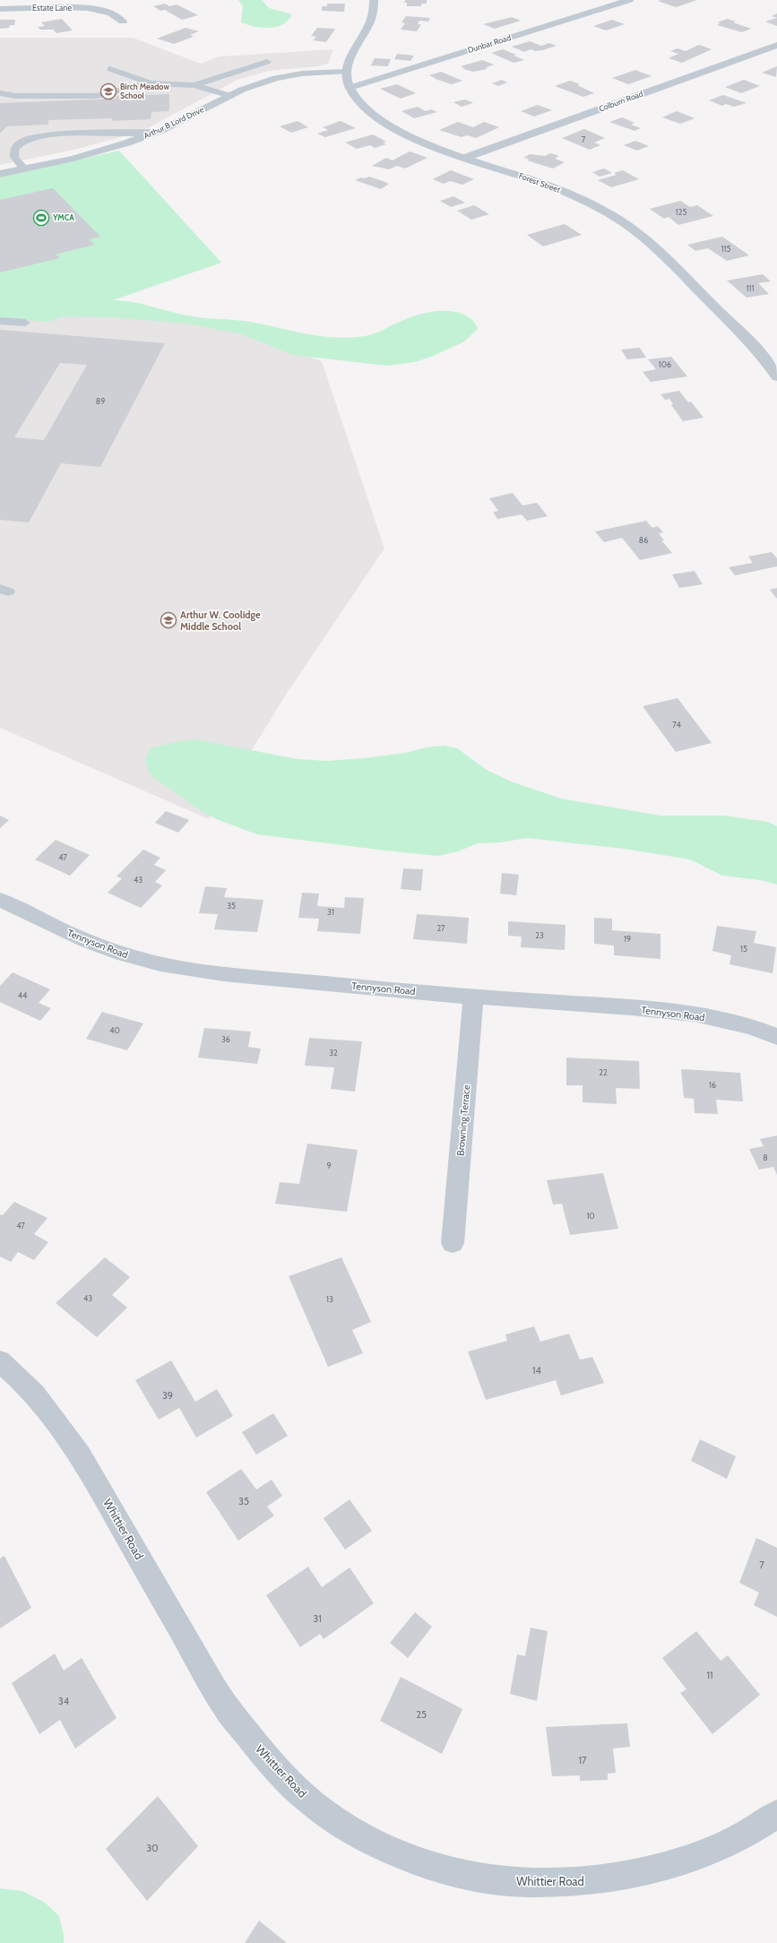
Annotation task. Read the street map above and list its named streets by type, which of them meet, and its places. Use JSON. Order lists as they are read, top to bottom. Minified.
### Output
{"streets":{"street":["Estate Lane","Dunbar Road","Colburn Road","Arthur B Lord Drive","Forest Street","Tennyson Road","Browning Terrace","Whittier Road"]},"crossings":[["Dunbar Road","Forest Street"],["Colburn Road","Forest Street"],["Arthur B Lord Drive","Forest Street"],["Tennyson Road","Browning Terrace"]],"places":{"school or university":["Birch Meadow School","Arthur W. Coolidge Middle School"],"sports":["YMCA"]},"house_numbers":["7","125","115","111","106","89","86","74","47","43","35","31","27","23","19","15","44","40","36","32","22","16","8","9","10","47","43","13","14","39","35","7","31","11","34","25","17","30"]}
